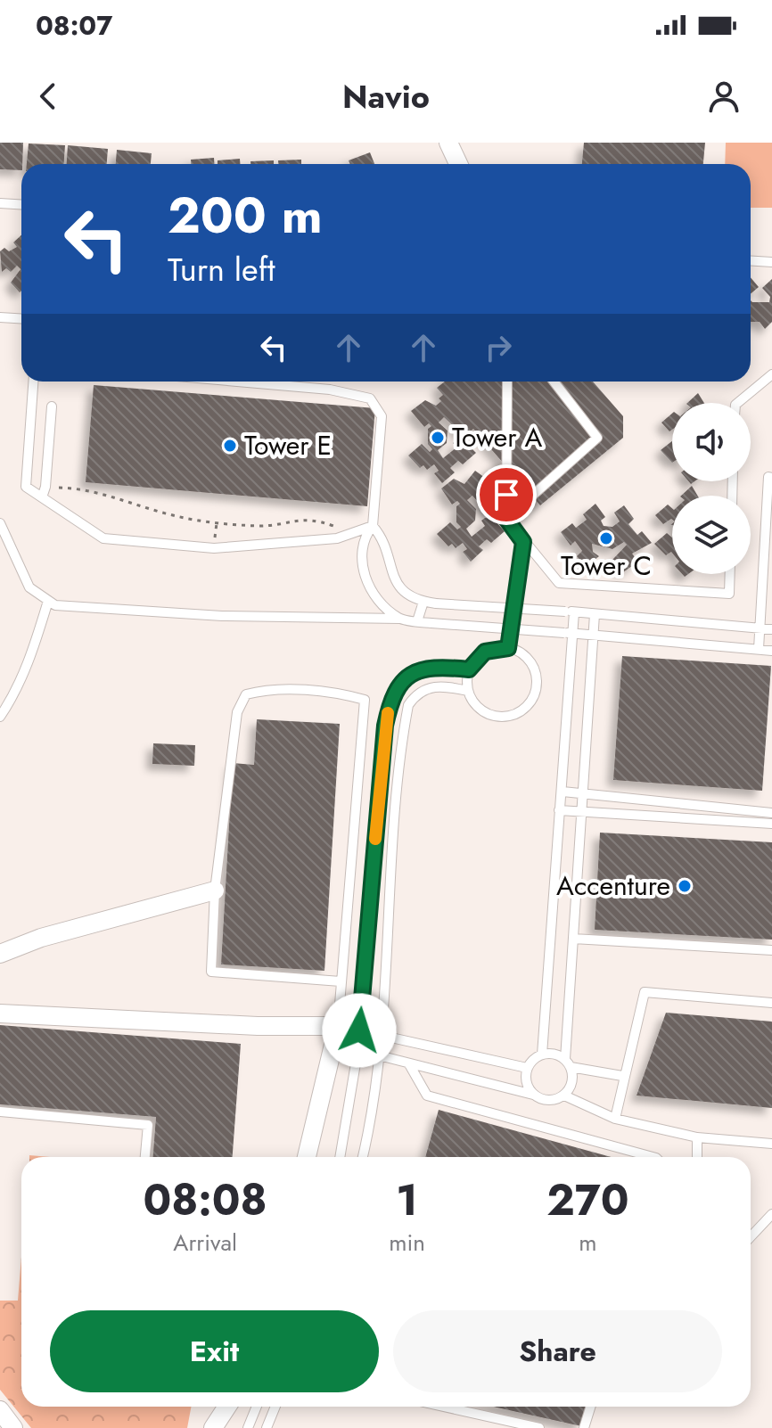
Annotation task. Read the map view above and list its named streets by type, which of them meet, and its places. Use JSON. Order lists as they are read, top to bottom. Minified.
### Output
{"places":["Tower A","Tower E","Tower C","Accenture"],"page":{"status":"08:07","header":"Navio","turn":["200 m","Turn left"],"eta":["08:08","Arrival","1","min","270","m"],"buttons":["Exit","Share"]}}
